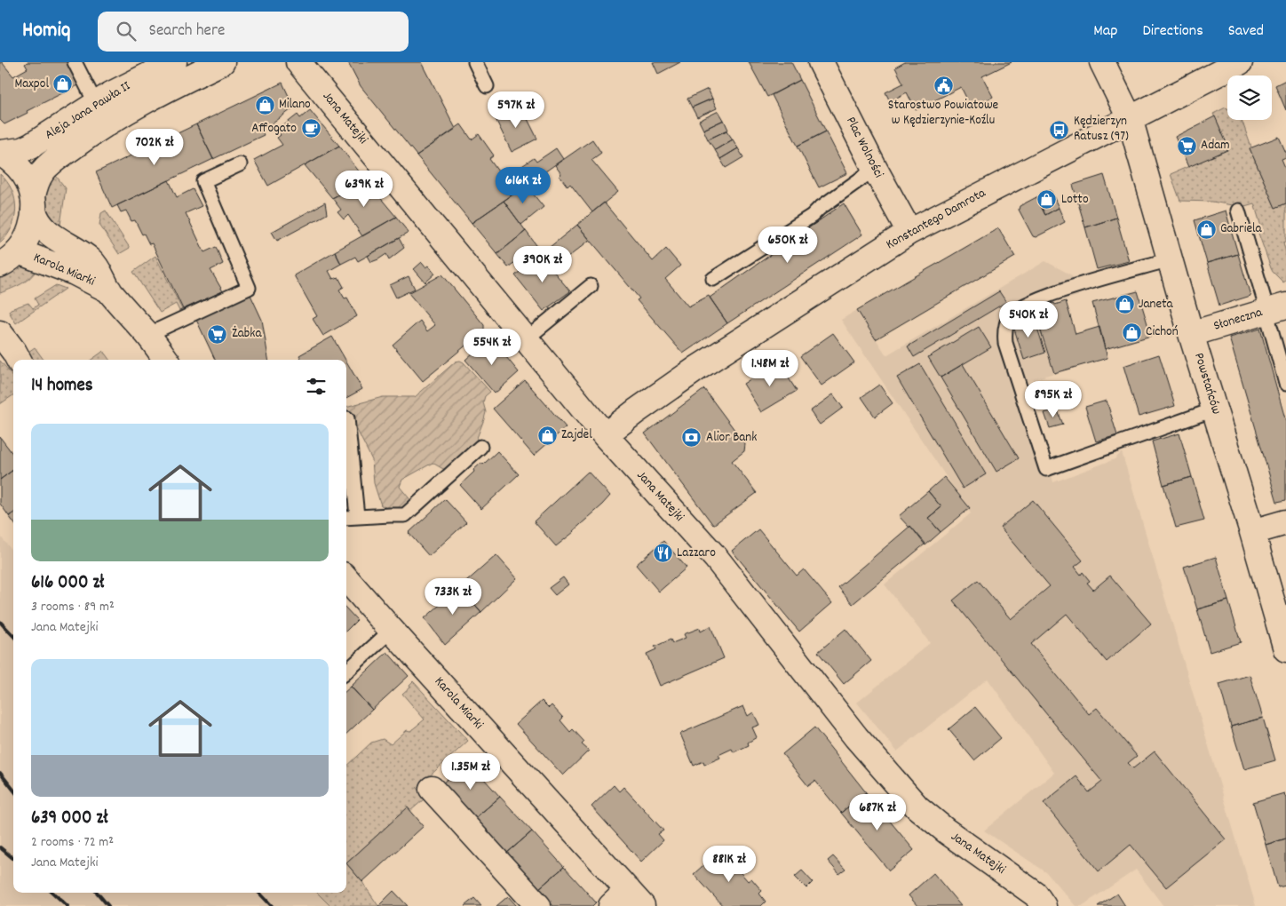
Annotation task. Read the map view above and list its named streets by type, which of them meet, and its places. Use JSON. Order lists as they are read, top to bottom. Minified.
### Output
{"streets":{"street":["Aleja Jana Pawła II","Jana Matejki","Plac Wolności","Konstantego Damrota","Karola Miarki","Słoneczna","Powstańców"]},"crossings":[["Aleja Jana Pawła II","Karola Miarki"],["Jana Matejki","Konstantego Damrota"],["Plac Wolności","Konstantego Damrota"],["Konstantego Damrota","Powstańców"],["Słoneczna","Powstańców"]],"places":{"shop":["Maxpol","Milano","Lotto","Gabriela","Janeta","Cichoń","Zajdel"],"public building":["Starostwo Powiatowe w Kędzierzynie-Koźlu"],"cafe":["Affogato"],"bus stop":["Kędzierzyn Ratusz (97)"],"supermarket":["Adam","Żabka"],"bank":["Alior Bank"],"restaurant":["Lazzaro"]},"page":{"header":"Homiq","search":"Search here","nav":["Map","Directions","Saved"],"price":["597K zł","702K zł","616K zł","639K zł","650K zł","390K zł","540K zł","554K zł","1.48M zł","895K zł","733K zł","1.35M zł","687K zł","881K zł"],"heading":"14 homes","list":[{"name":"616 000 zł","note":"3 rooms · 89 m² · Jana Matejki"},{"name":"639 000 zł","note":"2 rooms · 72 m² · Jana Matejki"}]}}
